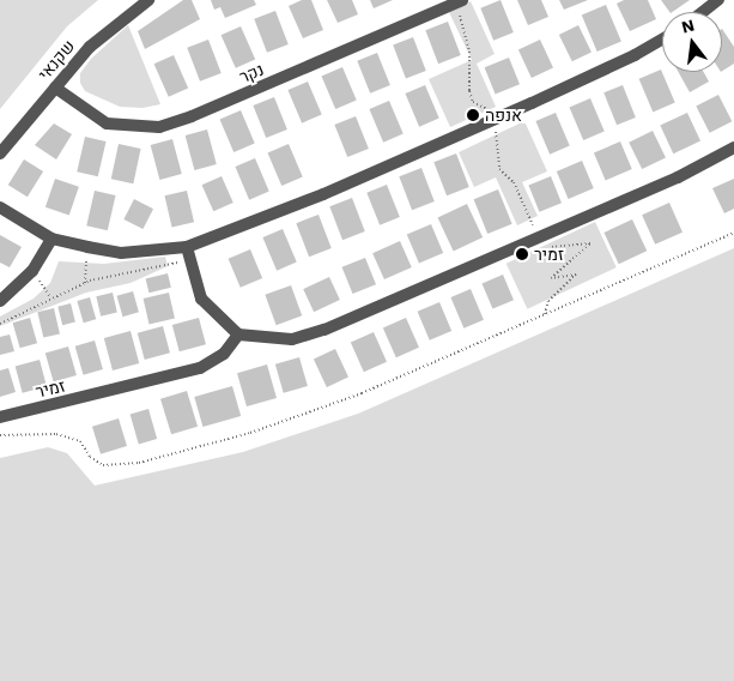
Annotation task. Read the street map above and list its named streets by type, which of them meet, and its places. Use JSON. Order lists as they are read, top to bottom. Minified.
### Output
{"streets":{"street":["שקנאי","נקר","זמיר"]},"crossings":[["שקנאי","נקר"]],"places":["אנפה","זמיר"],"north":"top"}
